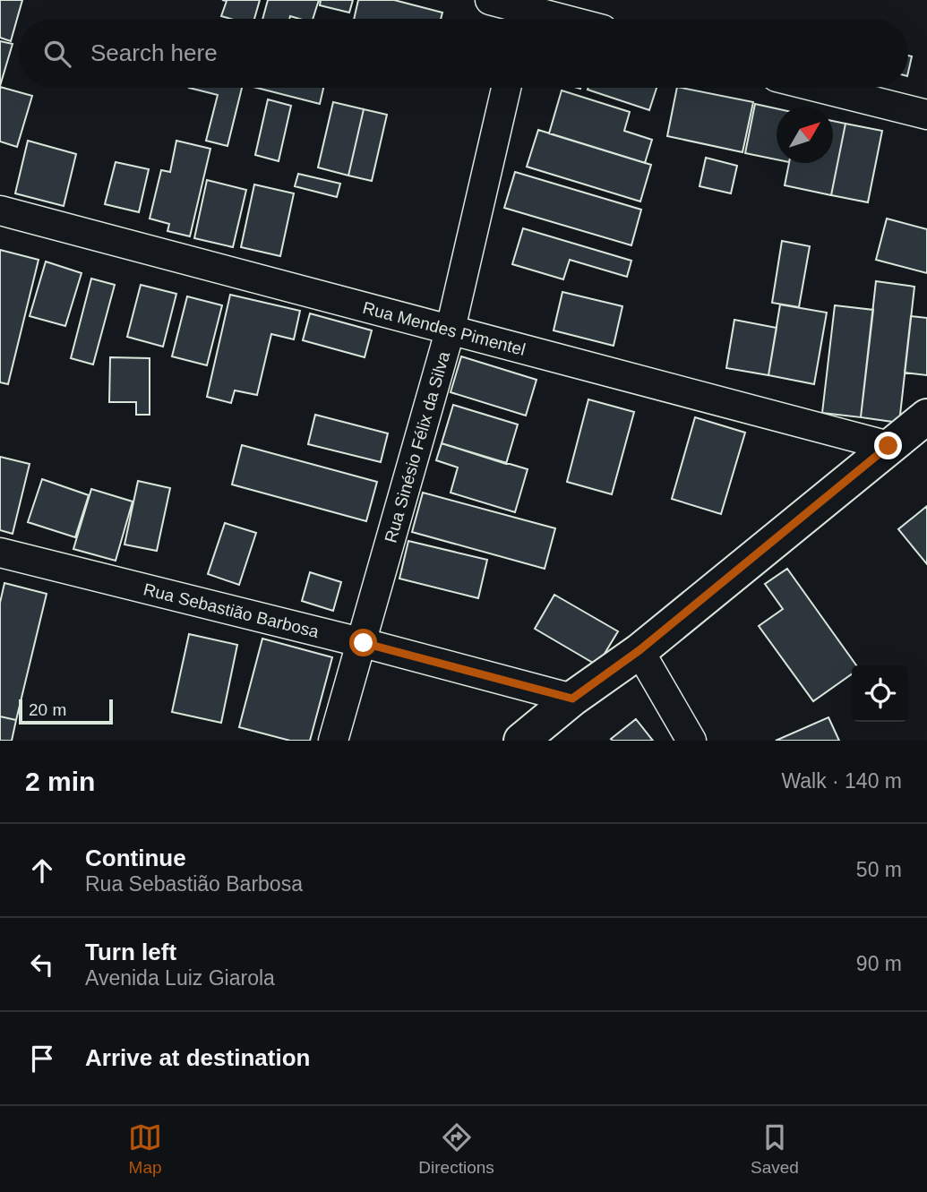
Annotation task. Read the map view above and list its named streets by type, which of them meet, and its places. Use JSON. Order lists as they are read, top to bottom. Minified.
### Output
{"streets":{"street":["Rua Mendes Pimentel","Rua Sinésio Félix da Silva","Rua Sebastião Barbosa"]},"crossings":[["Rua Mendes Pimentel","Rua Sinésio Félix da Silva"],["Rua Sinésio Félix da Silva","Rua Sebastião Barbosa"]],"scale_bar":"20 m","north":"top right","page":{"search":"Search here","scale":"20 m","heading":["2 min","Walk · 140 m"],"list":[["Continue","Rua Sebastião Barbosa","50 m"],["Turn left","Avenida Luiz Giarola","90 m"],"Arrive at destination"],"nav":["Map","Directions","Saved"]}}
